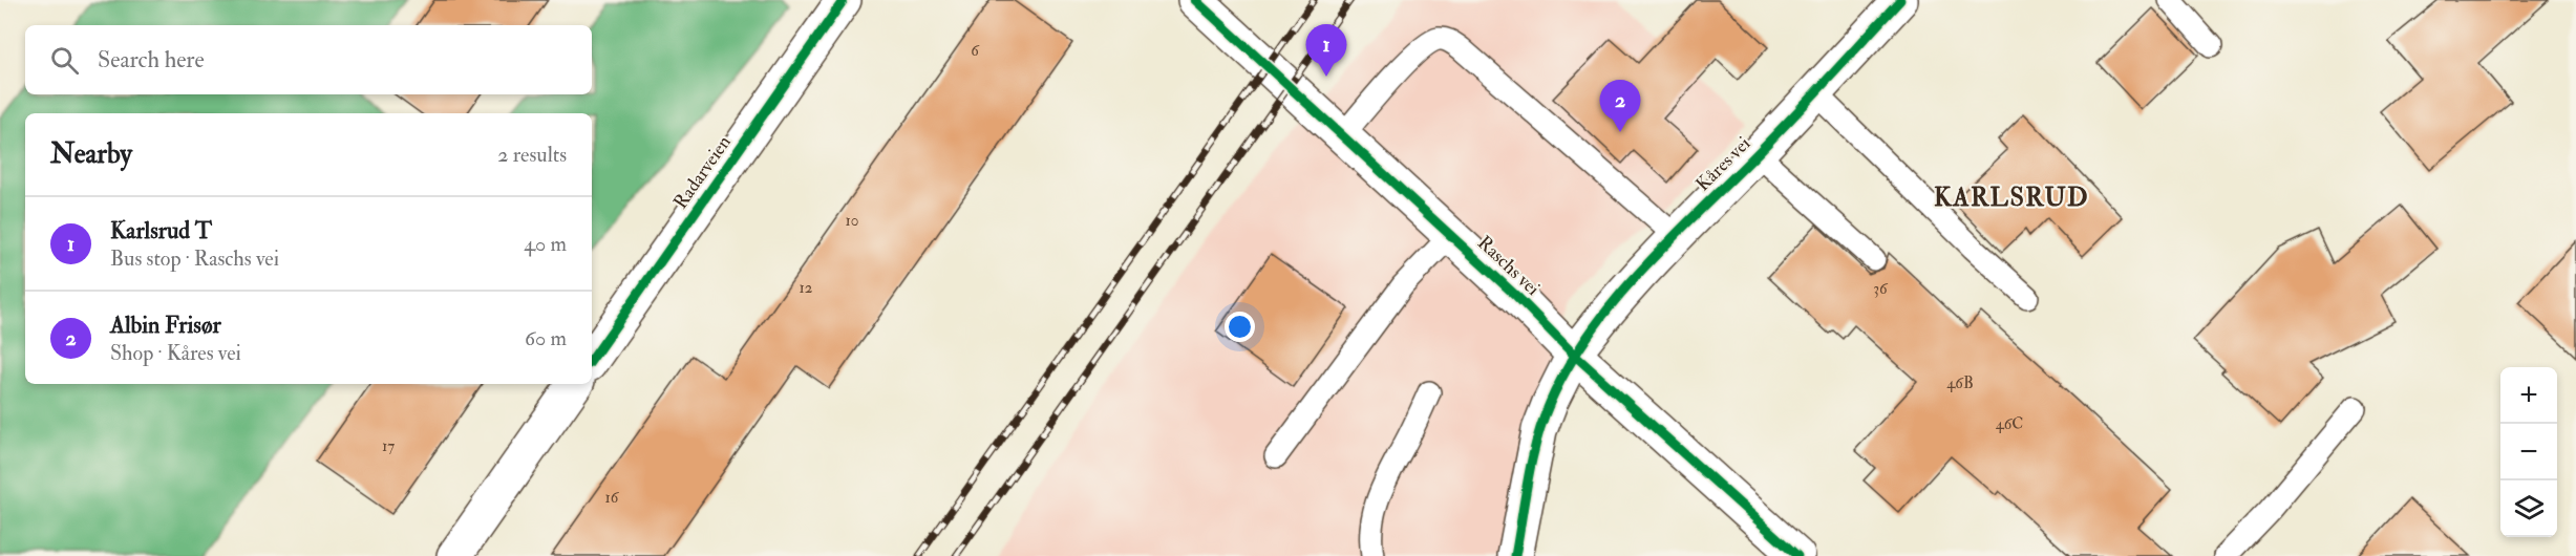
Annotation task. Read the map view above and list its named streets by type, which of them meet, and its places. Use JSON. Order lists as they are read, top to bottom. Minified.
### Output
{"streets":{"street":["Kåres vei","Radarveien","Raschs vei"]},"crossings":[["Kåres vei","Raschs vei"]],"districts":["KARLSRUD"],"house_numbers":["6","10","12","36","46B","46C","17","16"],"page":{"pins":["1","2"],"search":"Search here","heading":["Nearby","2 results"],"list":[{"mark":"1","name":"Karlsrud T","note":"Bus stop · Raschs vei","value":"40 m"},{"mark":"2","name":"Albin Frisør","note":"Shop · Kåres vei","value":"60 m"}],"map_buttons":["+","−"]}}
